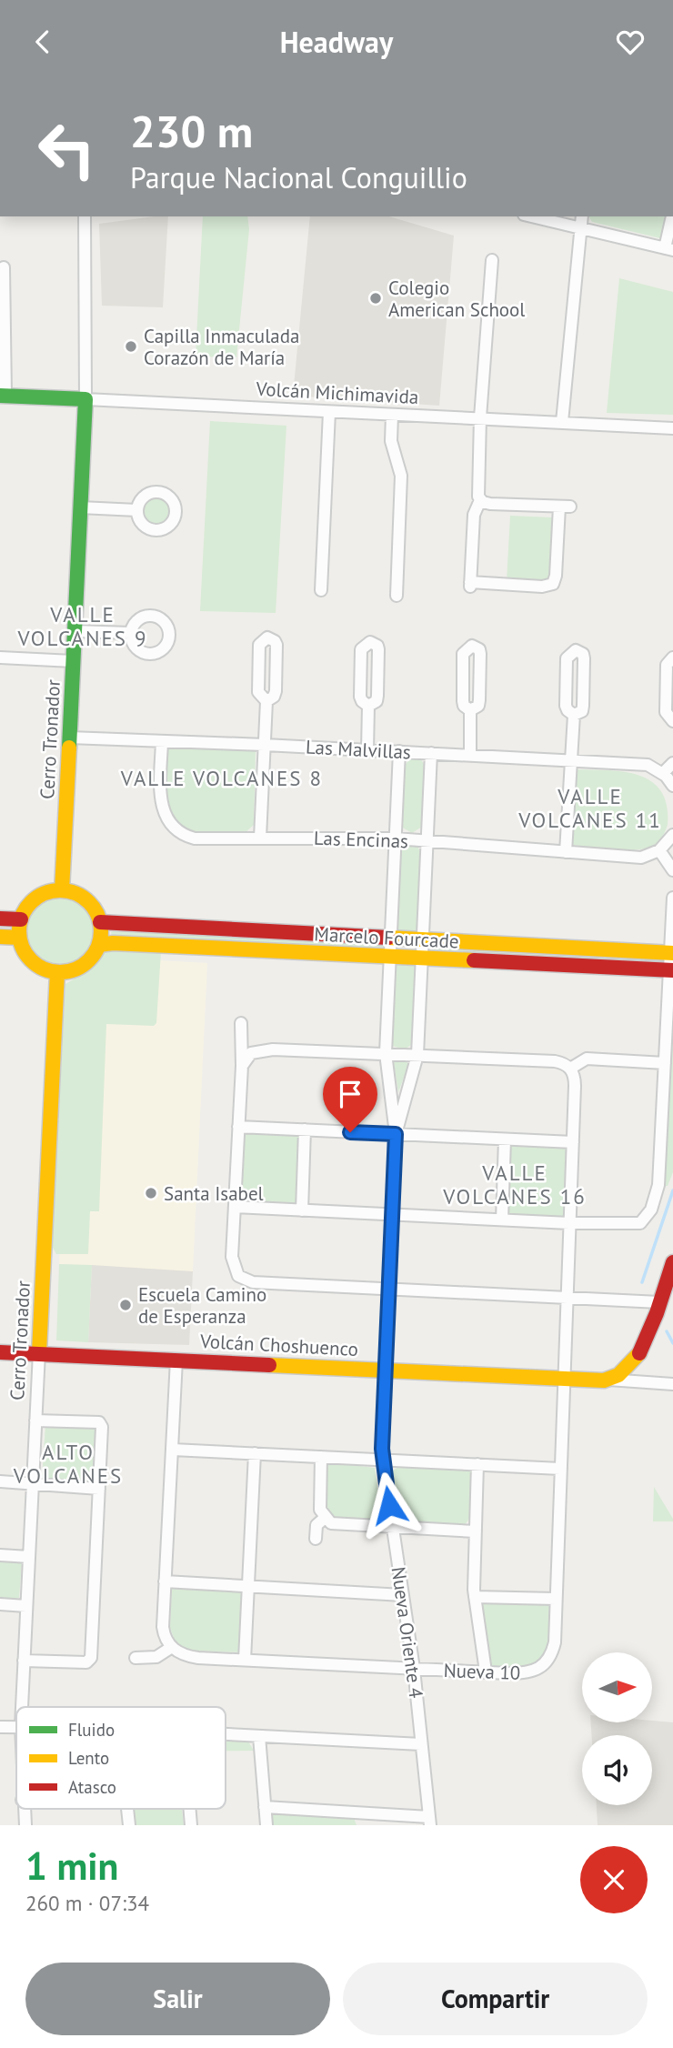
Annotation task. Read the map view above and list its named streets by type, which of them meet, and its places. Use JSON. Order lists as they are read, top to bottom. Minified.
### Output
{"streets":{"street":["Volcán Michimavida","Cerro Tronador","Las Malvillas","Las Encinas","Marcelo Fourcade","Volcán Choshuenco","Nueva Oriente 4","Nueva 10"]},"crossings":[["Volcán Michimavida","Cerro Tronador"],["Cerro Tronador","Las Malvillas"],["Cerro Tronador","Marcelo Fourcade"],["Cerro Tronador","Volcán Choshuenco"],["Las Malvillas","Las Encinas"],["Volcán Choshuenco","Nueva Oriente 4"],["Volcán Choshuenco","Nueva 10"],["Nueva Oriente 4","Nueva 10"]],"districts":["VALLE VOLCANES 9","VALLE VOLCANES 8","VALLE VOLCANES 11","VALLE VOLCANES 16","ALTO VOLCANES"],"places":["Colegio American School","Capilla Inmaculada Corazón de María","Santa Isabel","Escuela Camino de Esperanza"],"legend":["Fluido","Lento","Atasco"],"north":"right","page":{"header":"Headway","turn":["230 m","Parque Nacional Conguillio"],"heading":["1 min","260 m · 07:34"],"buttons":["Salir","Compartir"]}}
